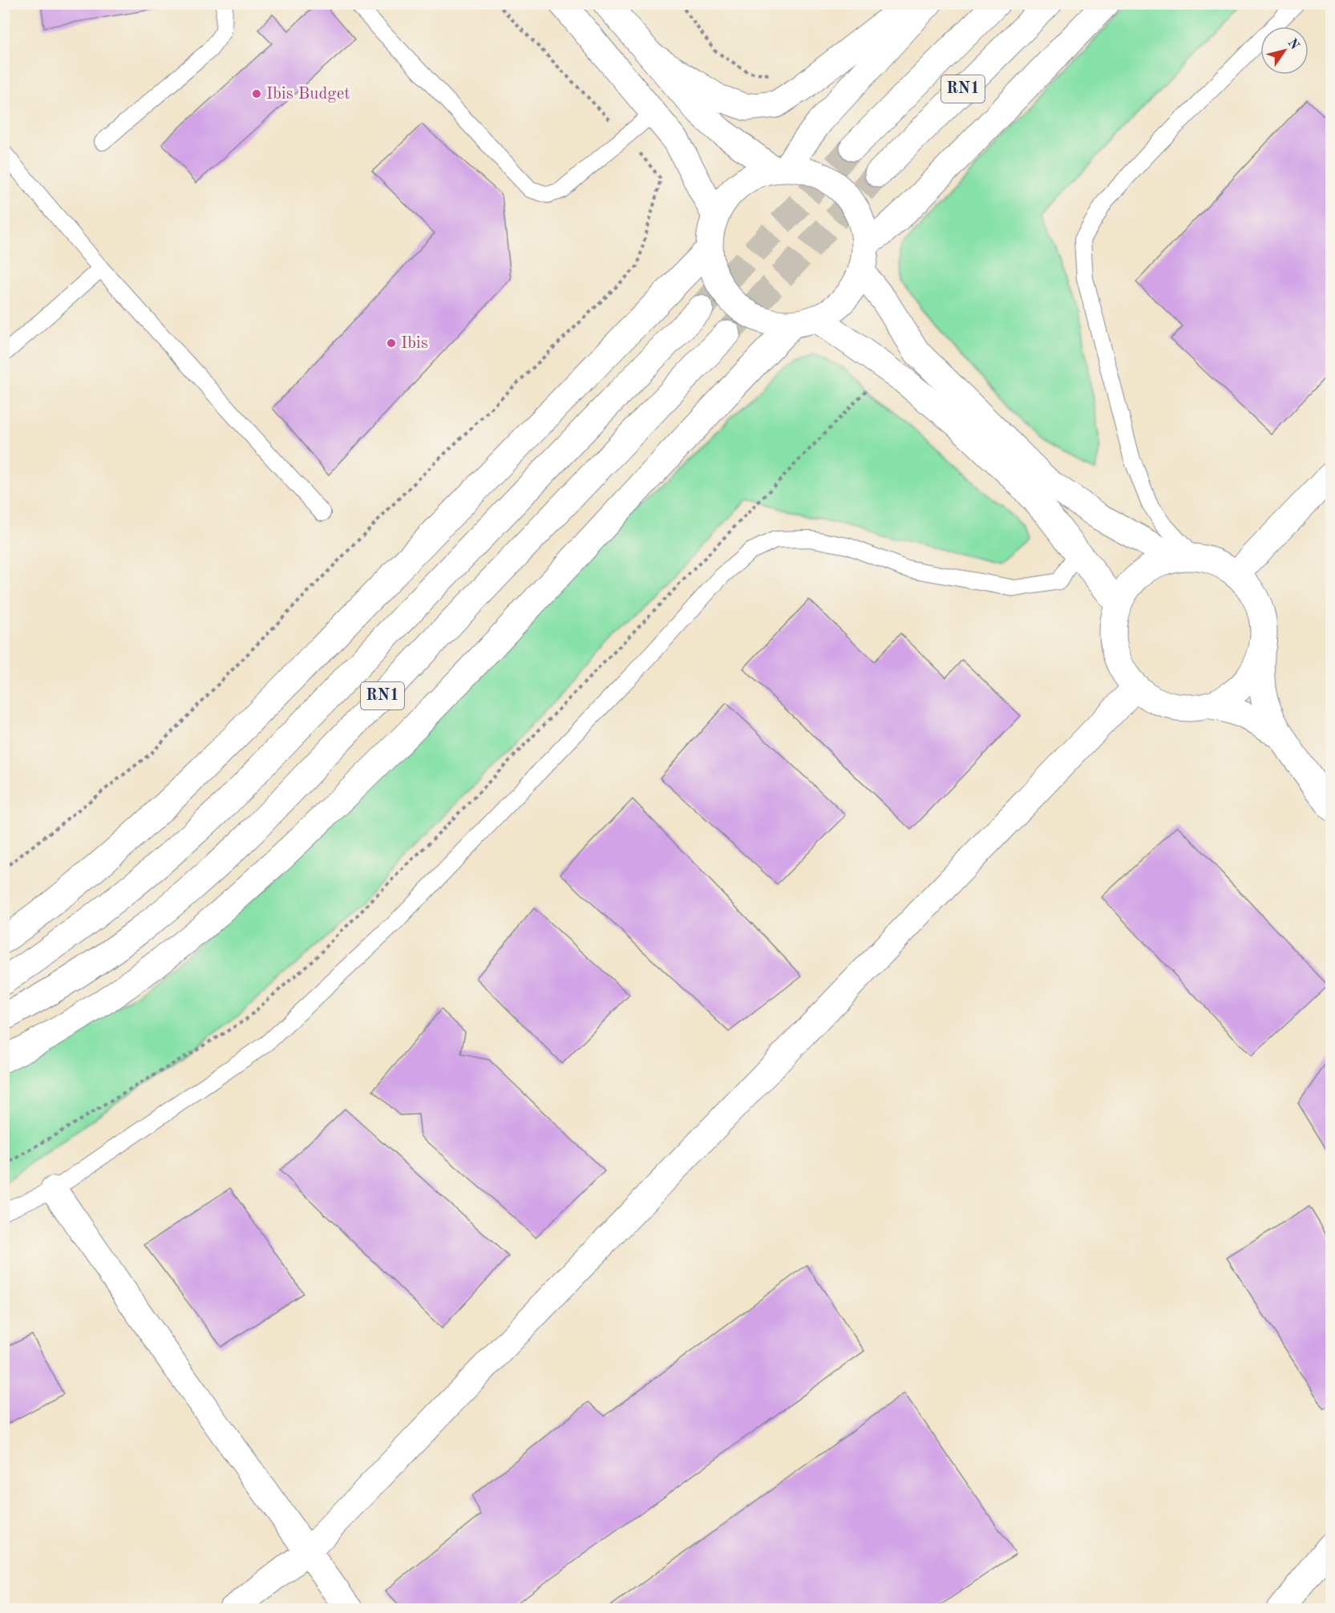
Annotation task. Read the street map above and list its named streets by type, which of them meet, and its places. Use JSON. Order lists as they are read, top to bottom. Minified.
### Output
{"streets":{"main road":["RN1"]},"places":["Ibis Budget","Ibis"],"north":"top right"}
